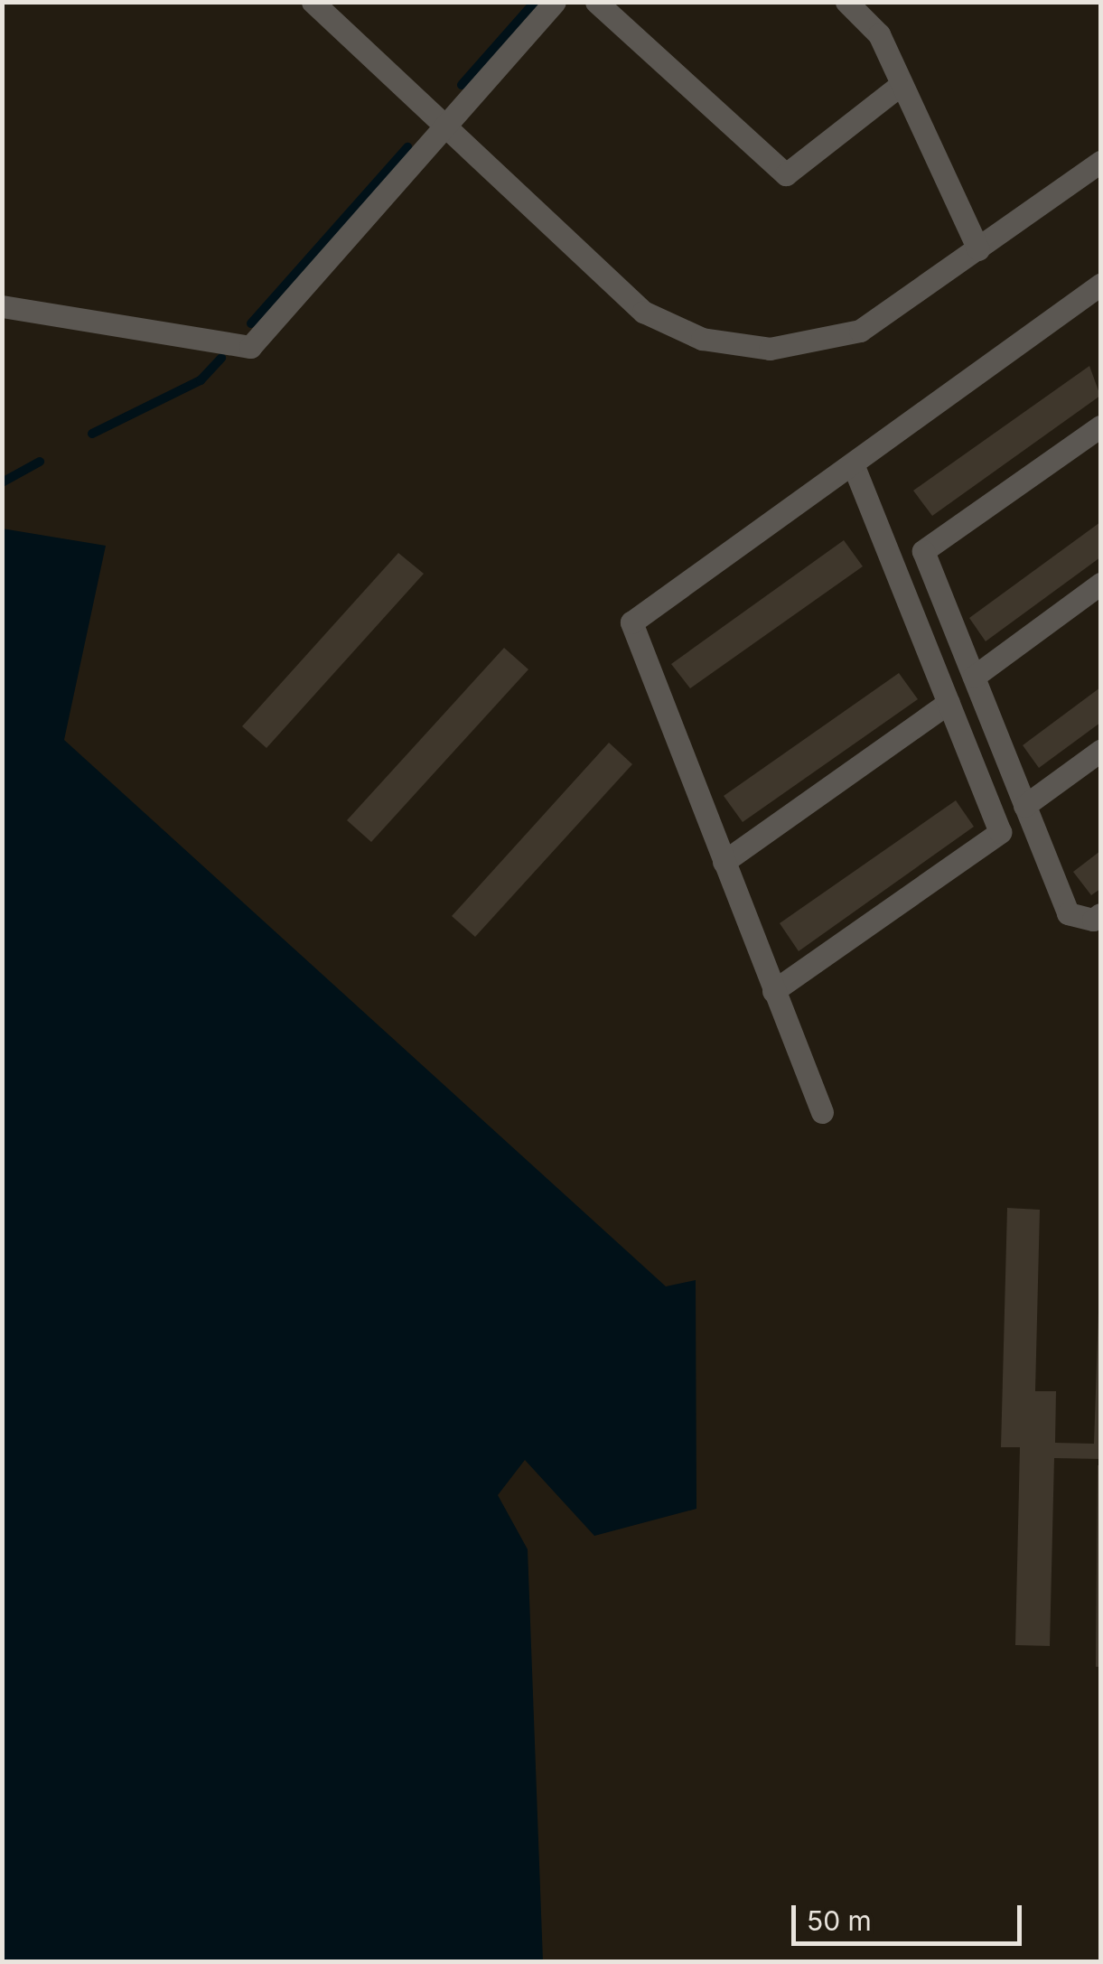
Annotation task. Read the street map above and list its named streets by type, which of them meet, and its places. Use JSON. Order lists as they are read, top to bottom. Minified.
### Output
{"scale_bar":"50 m"}
